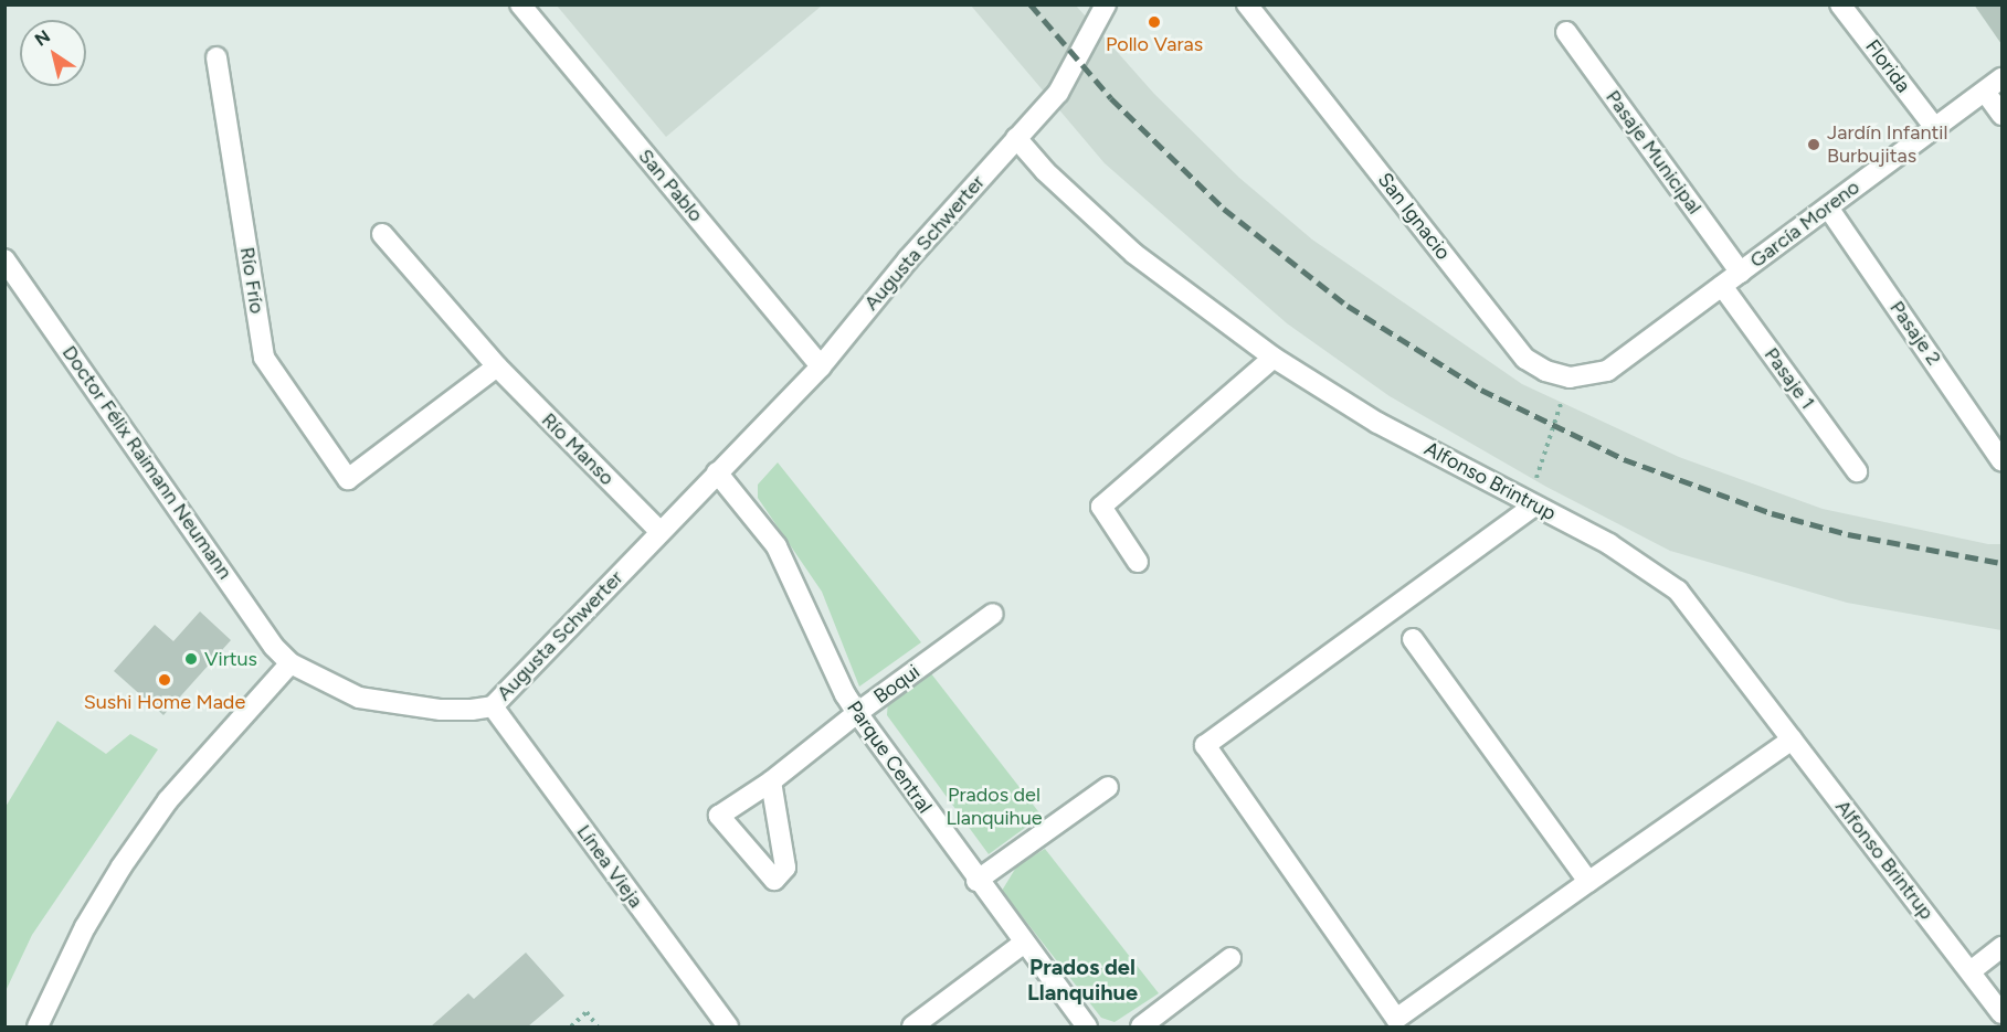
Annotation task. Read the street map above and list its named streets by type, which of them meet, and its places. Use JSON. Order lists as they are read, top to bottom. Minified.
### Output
{"streets":{"street":["Florida","Pasaje Municipal","San Pablo","San Ignacio","García Moreno","Augusta Schwerter","Río Frío","Pasaje 2","Pasaje 1","Río Manso","Doctor Félix Raimann Neumann","Alfonso Brintrup","Boqui","Parque Central","Línea Vieja"]},"crossings":[["Florida","García Moreno"],["Pasaje Municipal","García Moreno"],["San Pablo","Augusta Schwerter"],["San Ignacio","García Moreno"],["García Moreno","Pasaje 2"],["García Moreno","Pasaje 1"],["Augusta Schwerter","Río Manso"],["Augusta Schwerter","Doctor Félix Raimann Neumann"],["Augusta Schwerter","Alfonso Brintrup"],["Augusta Schwerter","Parque Central"],["Augusta Schwerter","Línea Vieja"],["Río Frío","Río Manso"],["Boqui","Parque Central"]],"districts":["Prados del Llanquihue"],"parks":["Prados del Llanquihue"],"places":["Pollo Varas","Jardín Infantil Burbujitas","Virtus","Sushi Home Made"],"north":"top left"}
